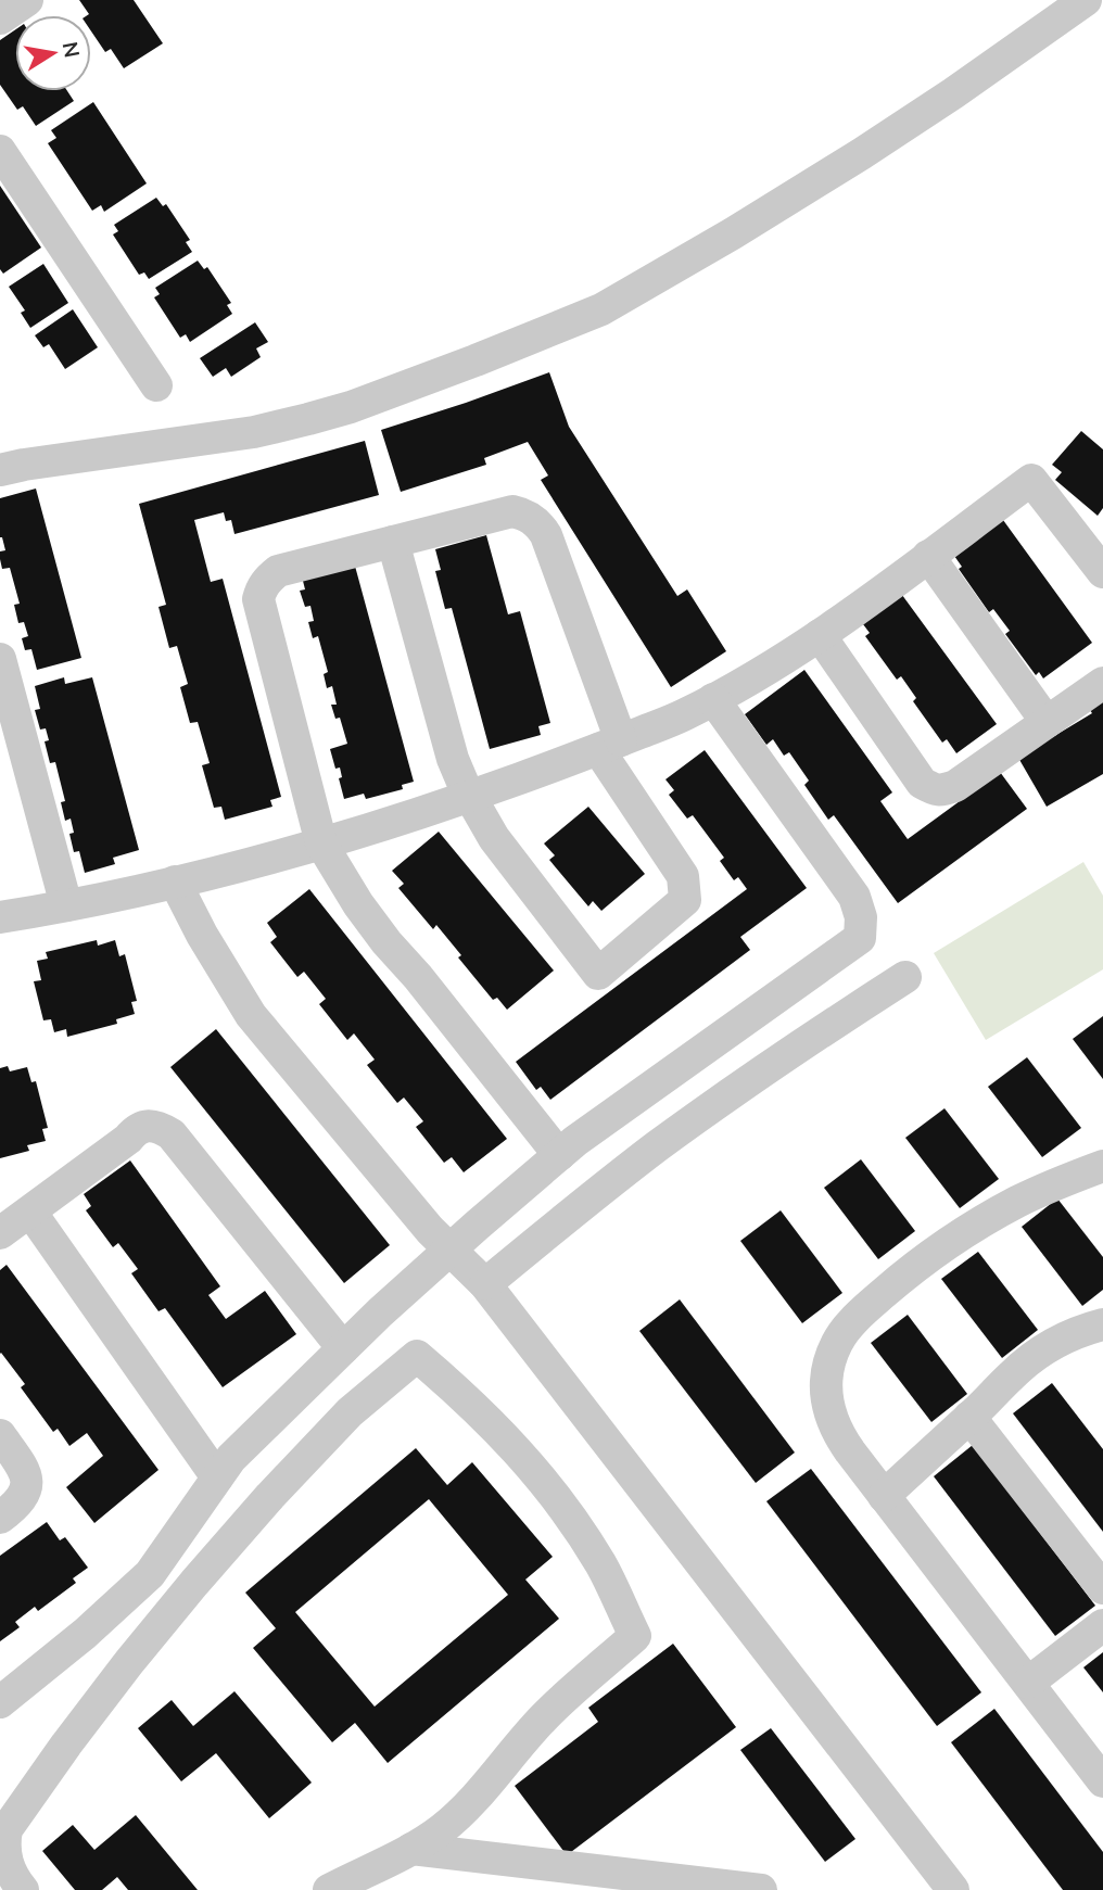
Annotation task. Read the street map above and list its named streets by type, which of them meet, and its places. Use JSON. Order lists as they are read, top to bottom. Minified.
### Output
{"north":"right"}
